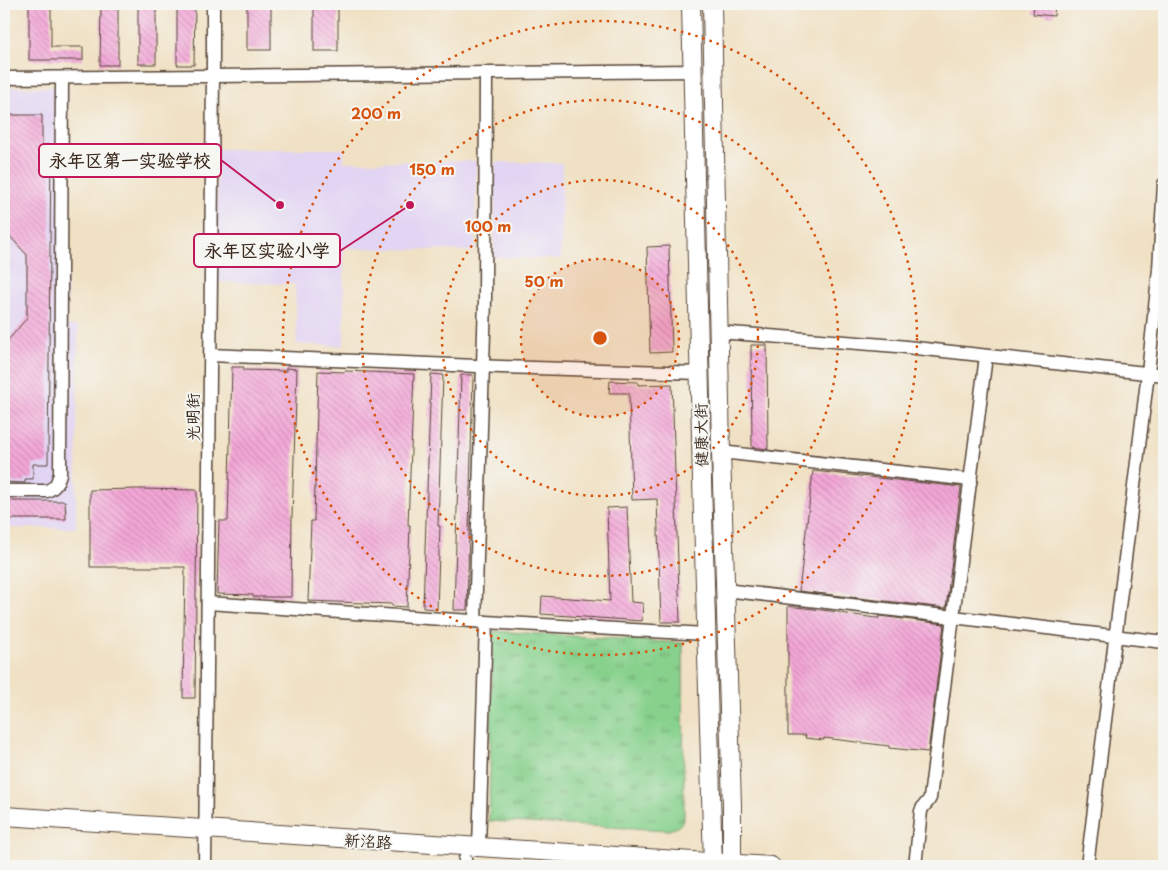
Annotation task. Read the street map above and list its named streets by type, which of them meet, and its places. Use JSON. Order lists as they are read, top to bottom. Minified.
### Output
{"streets":{"main road":["健康大街","新洺路"],"street":["光明街"]},"crossings":[["光明街","新洺路"],["健康大街","新洺路"]],"places":["永年区第一实验学校","永年区实验小学"],"rings":["200 m","150 m","100 m","50 m"]}
